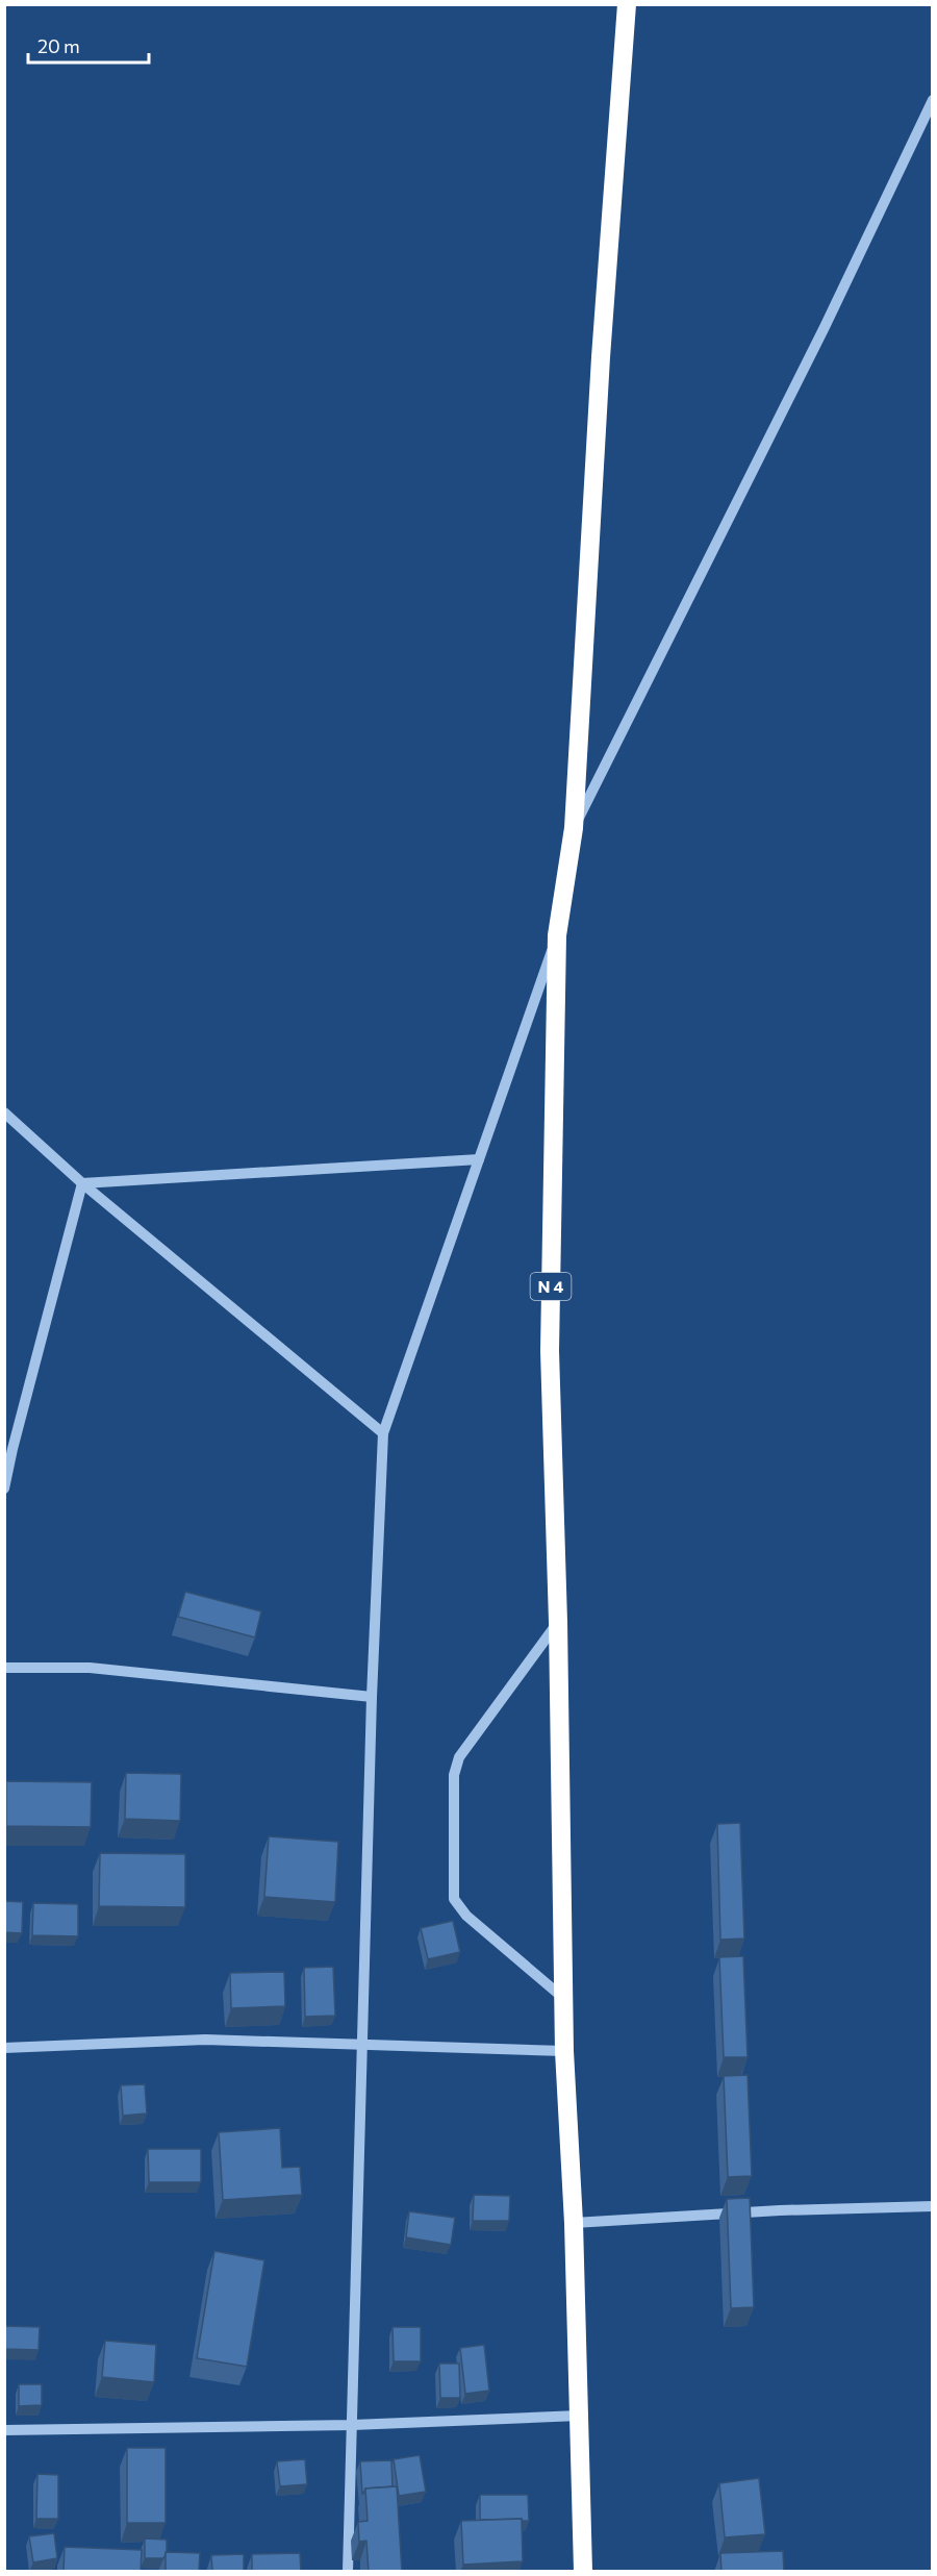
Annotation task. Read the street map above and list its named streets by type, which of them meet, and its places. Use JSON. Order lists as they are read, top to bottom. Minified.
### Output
{"streets":{"highway":["N 4"]},"scale_bar":"20 m"}
